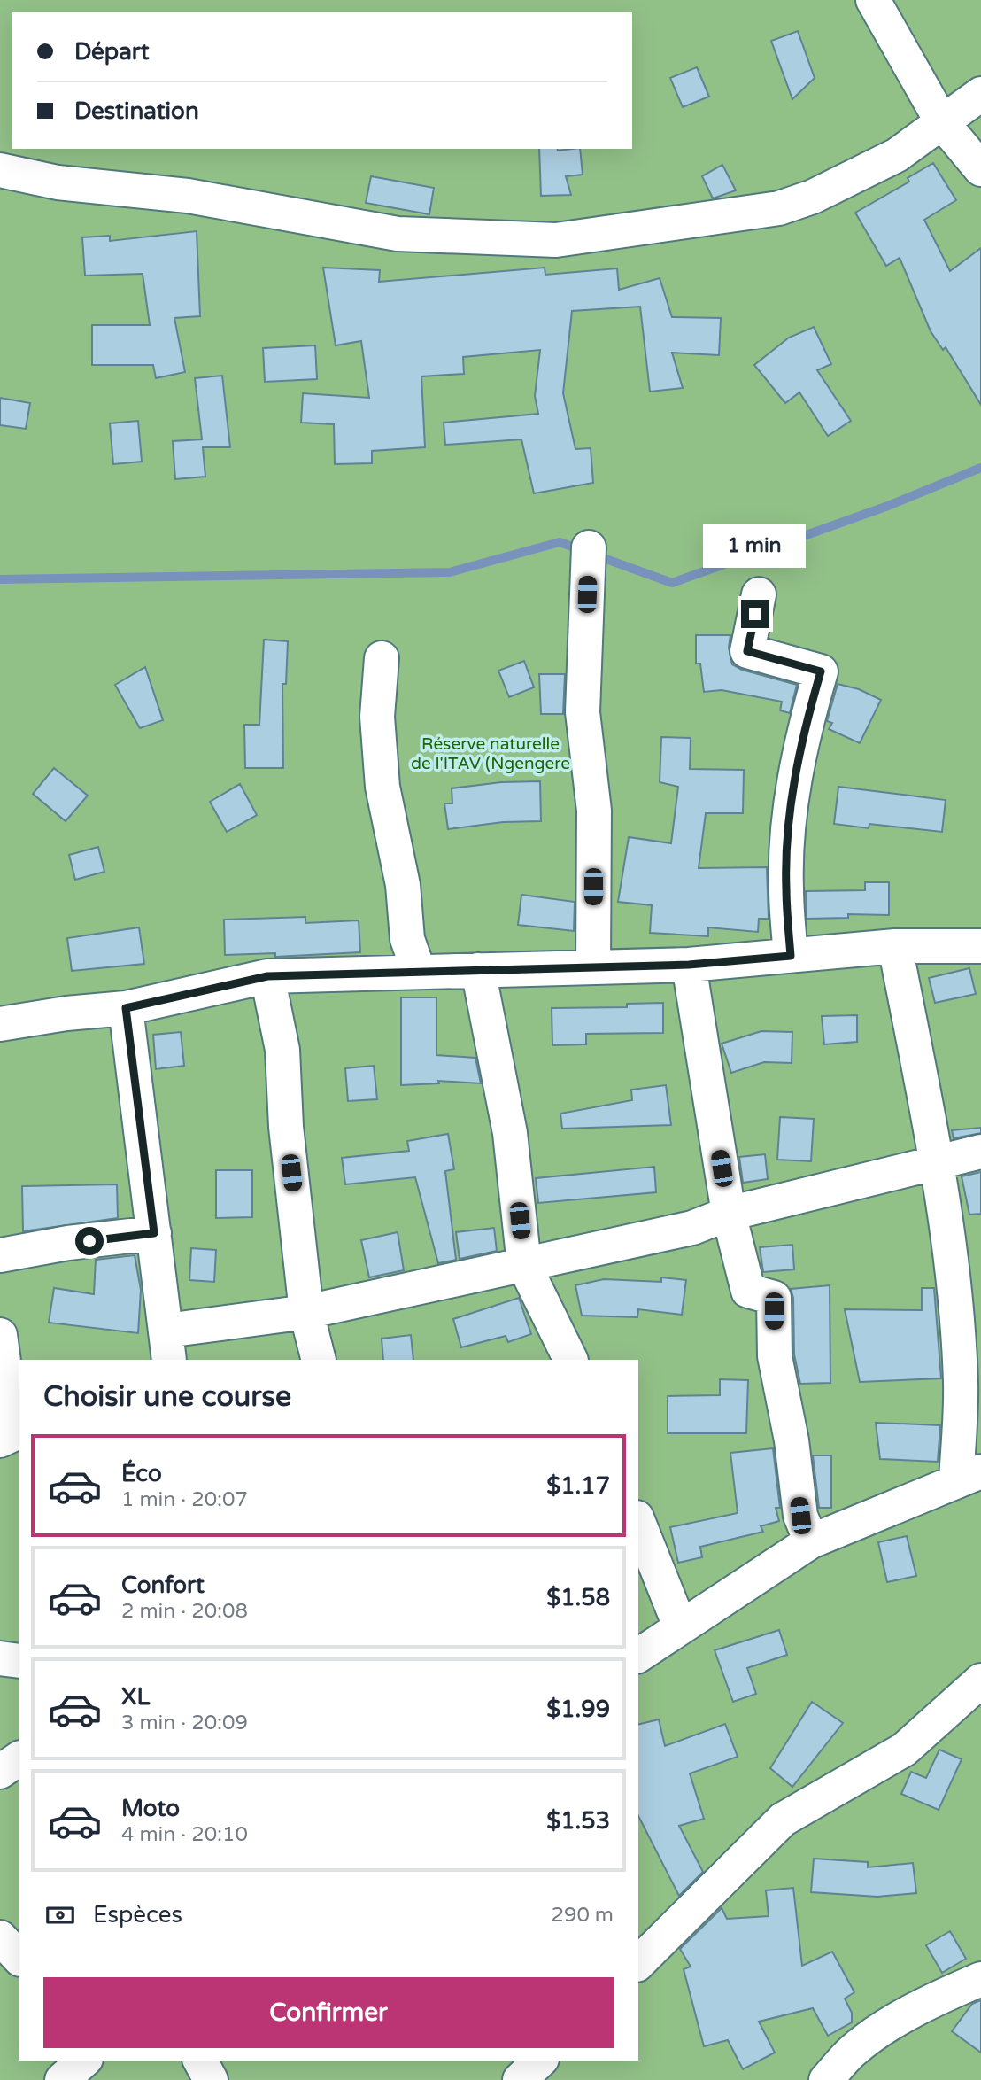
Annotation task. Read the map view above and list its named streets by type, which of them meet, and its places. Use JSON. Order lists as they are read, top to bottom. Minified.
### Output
{"parks":["Réserve naturelle de l'ITAV (Ngengere"],"page":{"banner":["Départ","Destination"],"bubble":"1 min","heading":"Choisir une course","list":[{"name":"Éco","note":"1 min · 20:07","value":"$1.17"},{"name":"Confort","note":"2 min · 20:08","value":"$1.58"},{"name":"XL","note":"3 min · 20:09","value":"$1.99"},{"name":"Moto","note":"4 min · 20:10","value":"$1.53"}],"pay":["Espèces","290 m"],"buttons":"Confirmer"}}
